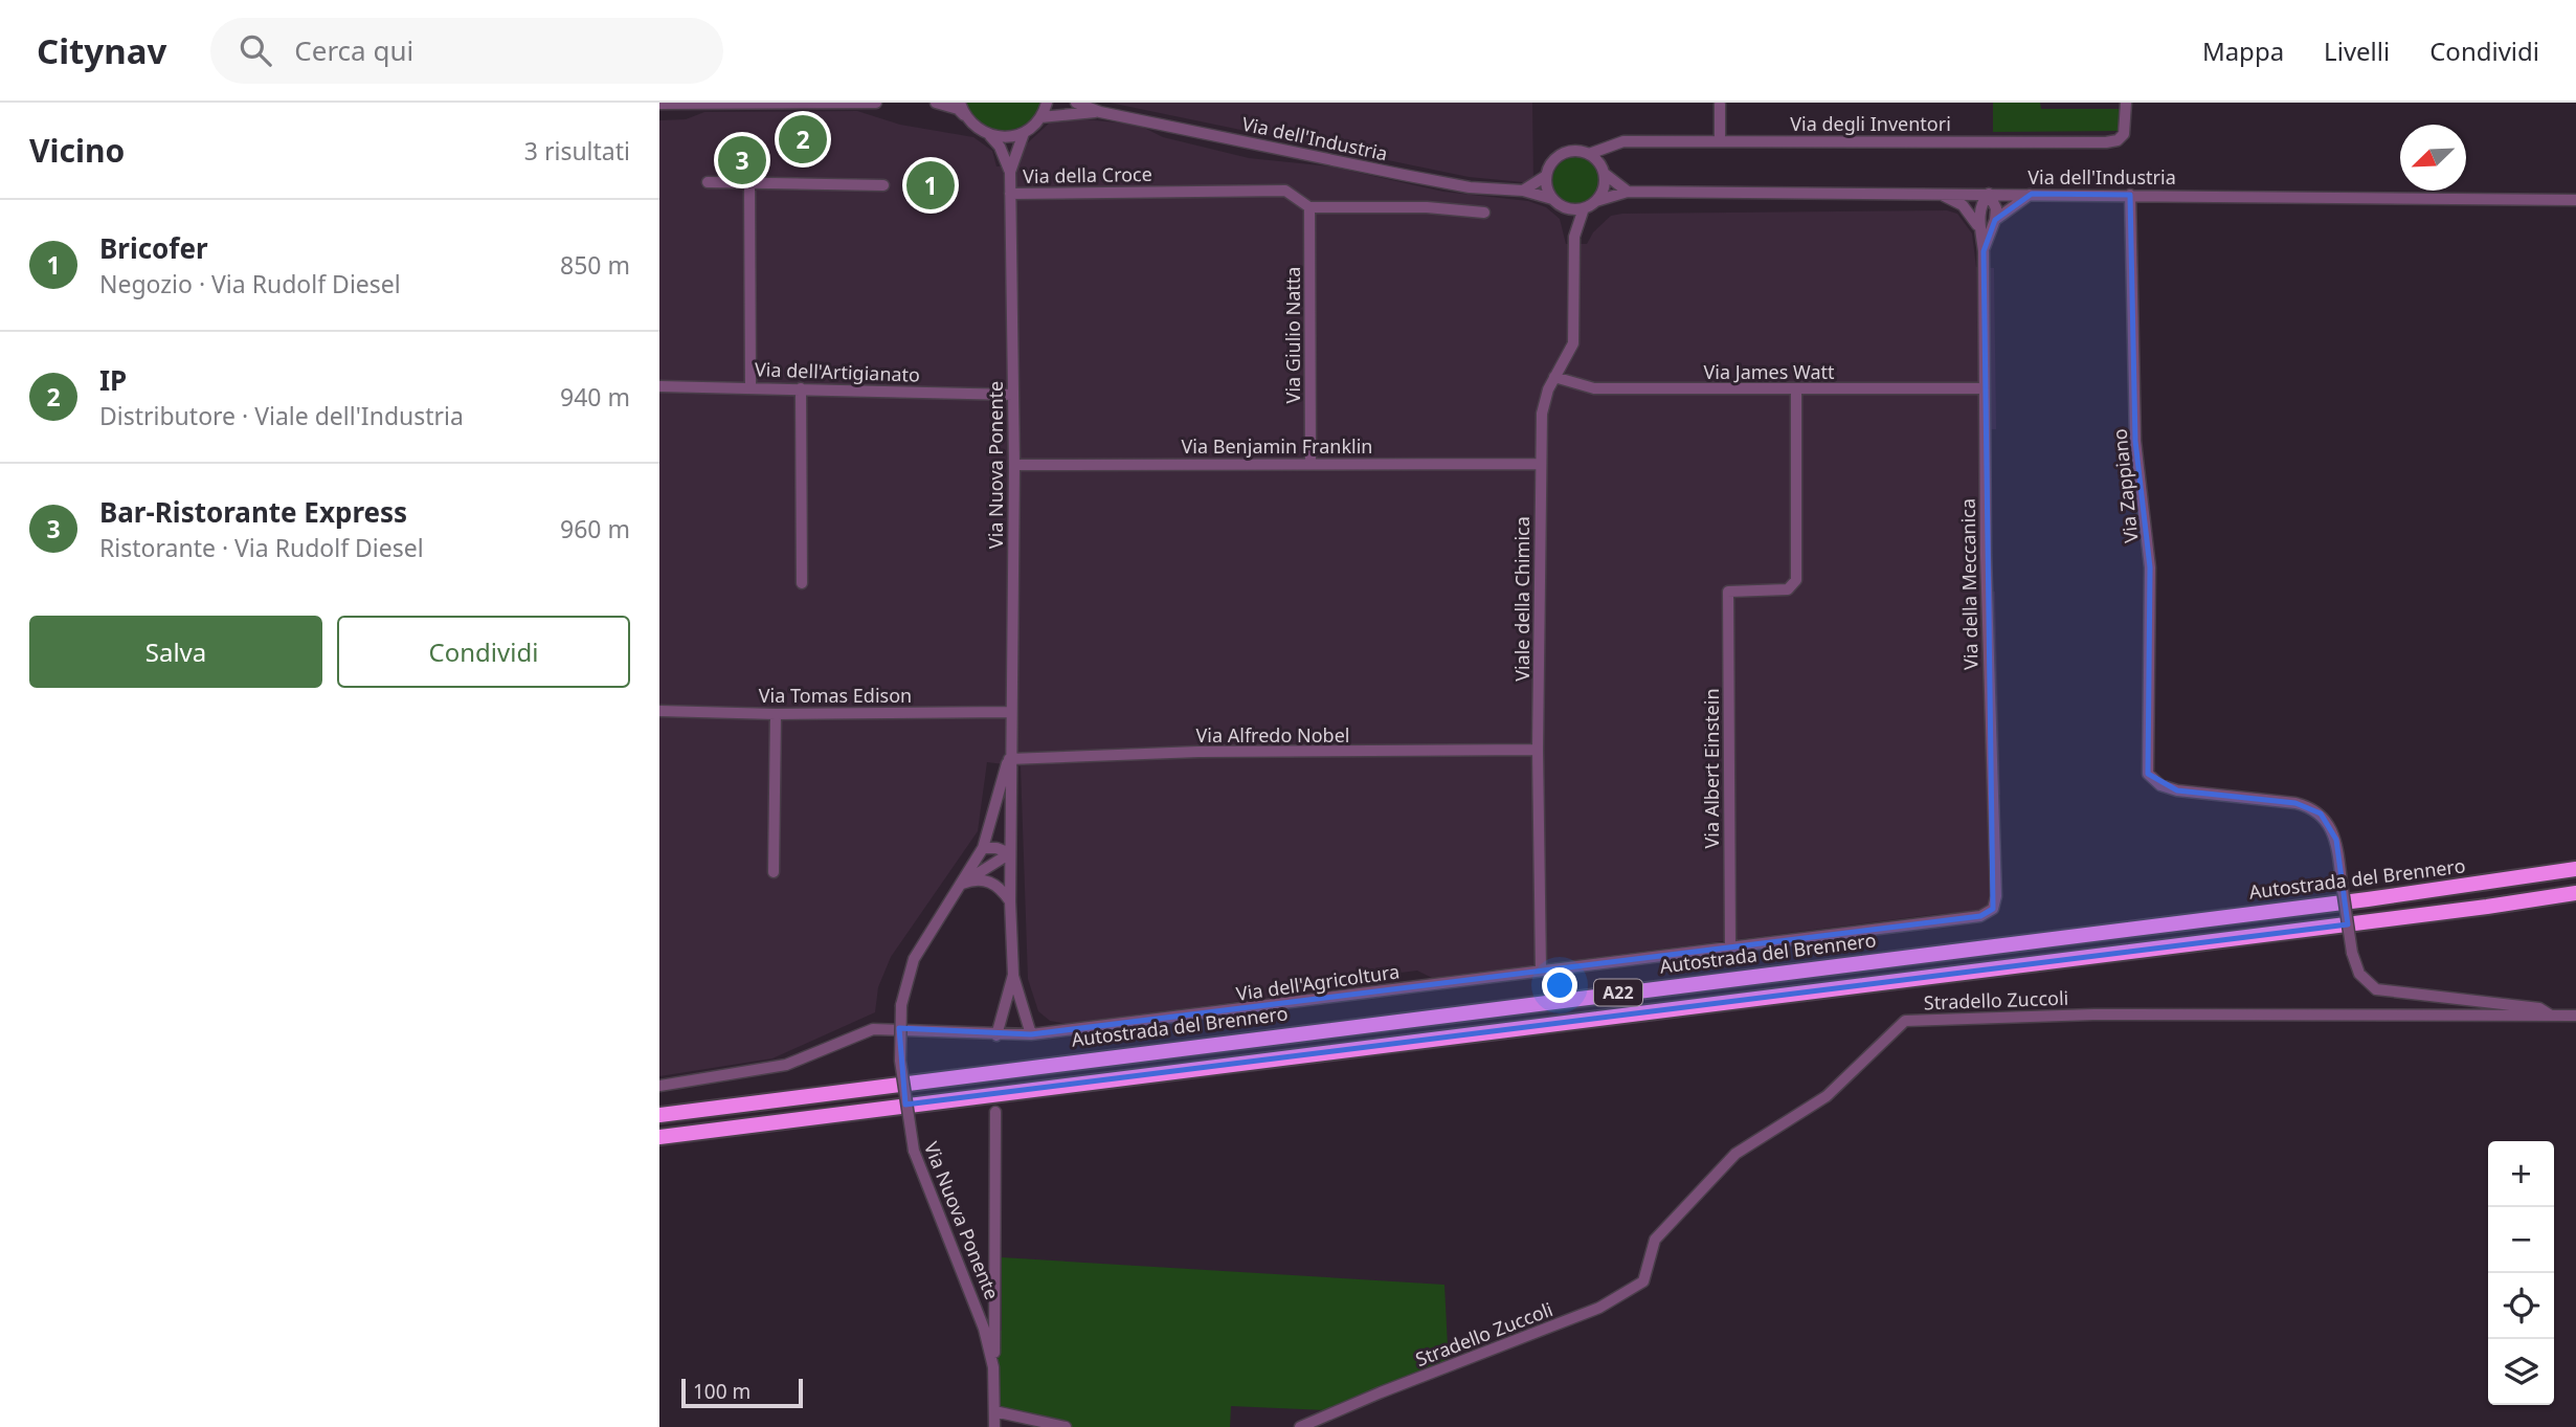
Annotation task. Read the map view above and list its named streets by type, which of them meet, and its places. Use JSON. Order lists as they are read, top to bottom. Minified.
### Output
{"streets":{"highway":["Autostrada del Brennero","A22"],"street":["Via degli Inventori","Via dell'Industria","Via della Croce","Via Giulio Natta","Via dell'Artigianato","Via James Watt","Via Benjamin Franklin","Via Nuova Ponente","Via Zappiano","Via della Meccanica","Viale della Chimica","Via Tomas Edison","Via Alfredo Nobel","Via Albert Einstein","Via dell'Agricoltura","Stradello Zuccoli"]},"crossings":[["Via degli Inventori","Via dell'Industria"],["Via degli Inventori","Viale della Chimica"],["Via dell'Industria","Via Zappiano"],["Via dell'Industria","Via della Meccanica"],["Via dell'Industria","Viale della Chimica"],["Via della Croce","Via Giulio Natta"],["Via della Croce","Via Nuova Ponente"],["Via Giulio Natta","Via Benjamin Franklin"],["Via dell'Artigianato","Via Nuova Ponente"],["Via James Watt","Via della Meccanica"],["Via James Watt","Viale della Chimica"],["Via James Watt","Via Albert Einstein"],["Via Benjamin Franklin","Via Nuova Ponente"],["Via Benjamin Franklin","Viale della Chimica"],["Via Nuova Ponente","Via Tomas Edison"],["Via Nuova Ponente","Via Alfredo Nobel"],["Via Zappiano","Stradello Zuccoli"],["Via della Meccanica","Via dell'Agricoltura"],["Viale della Chimica","Via Alfredo Nobel"],["Viale della Chimica","Via dell'Agricoltura"],["Via Albert Einstein","Via dell'Agricoltura"]],"scale_bar":"100 m","north":"bottom left","page":{"header":"Citynav","search":"Cerca qui","nav":["Mappa","Livelli","Condividi"],"heading":["Vicino","3 risultati"],"pins":["2","3","1"],"list":[{"mark":"1","name":"Bricofer","note":"Negozio · Via Rudolf Diesel","value":"850 m"},{"mark":"2","name":"IP","note":"Distributore · Viale dell'Industria","value":"940 m"},{"mark":"3","name":"Bar-Ristorante Express","note":"Ristorante · Via Rudolf Diesel","value":"960 m"}],"buttons":["Salva","Condividi"],"map_buttons":["+","−"],"scale":"100 m"}}
